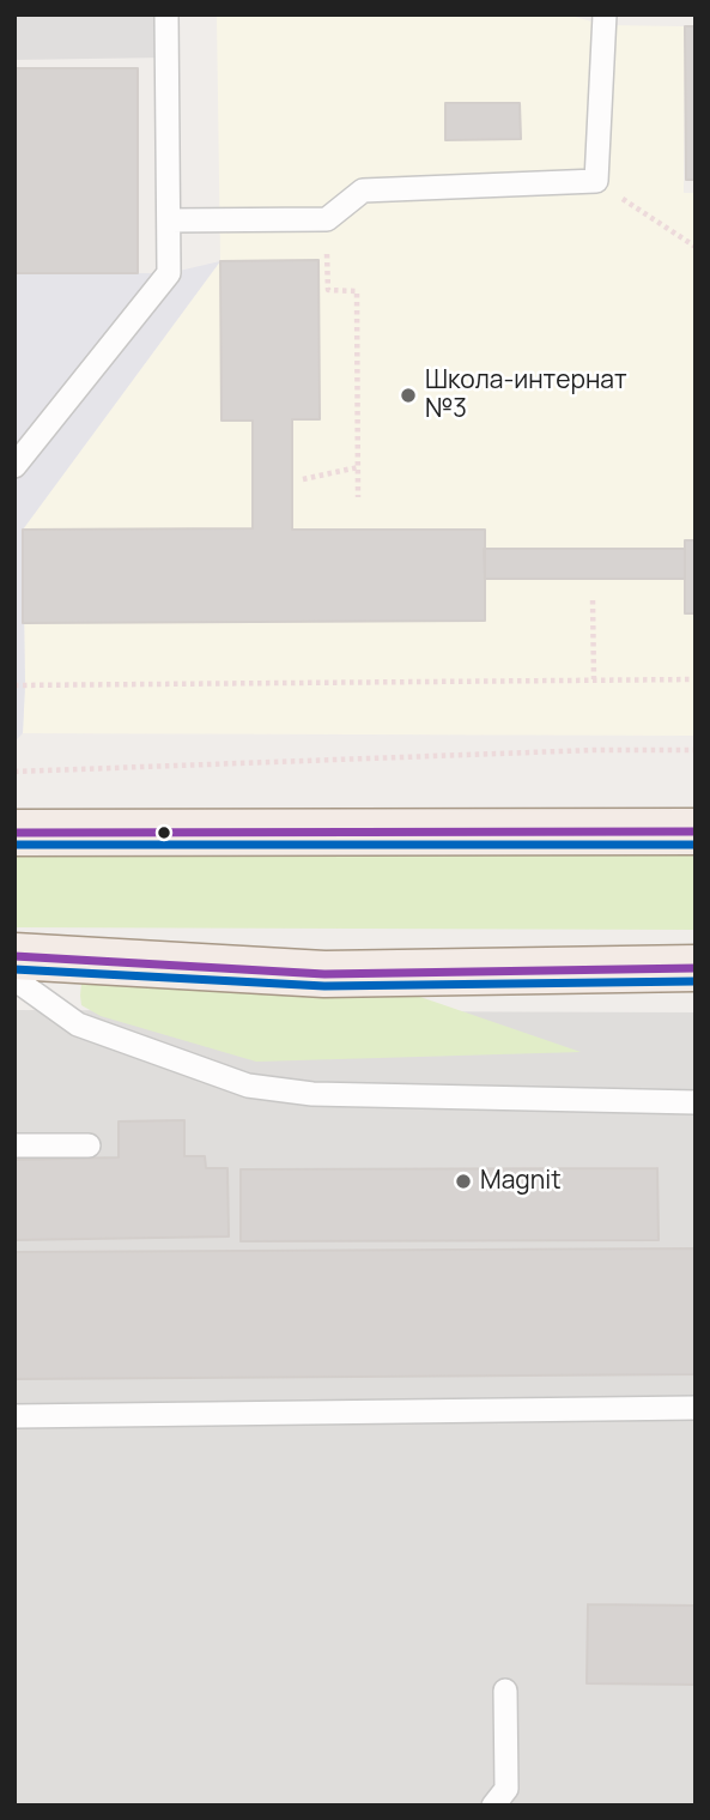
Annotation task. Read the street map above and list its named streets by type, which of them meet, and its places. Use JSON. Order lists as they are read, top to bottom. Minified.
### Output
{"places":["Школа-интернат №3","Magnit"]}
